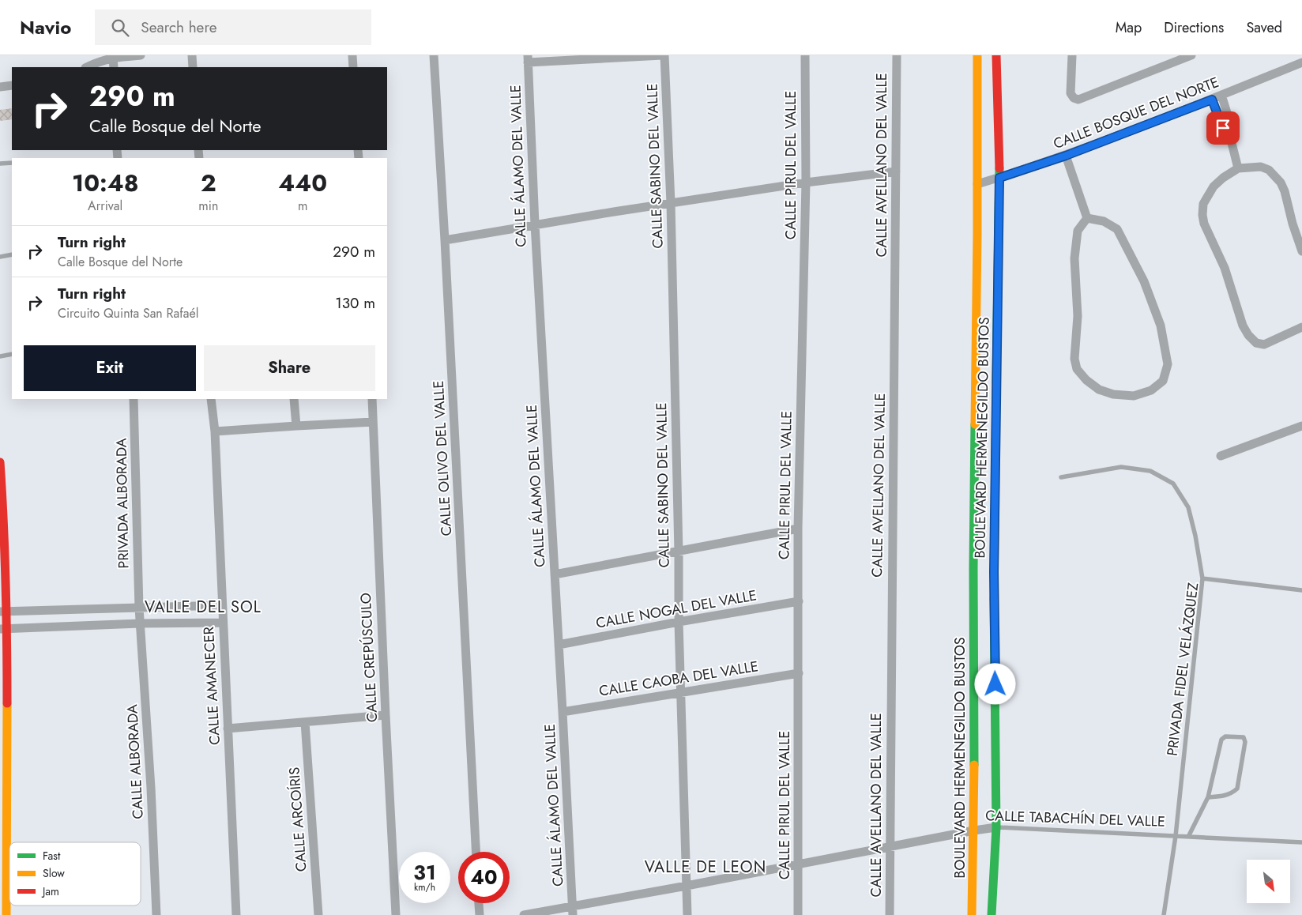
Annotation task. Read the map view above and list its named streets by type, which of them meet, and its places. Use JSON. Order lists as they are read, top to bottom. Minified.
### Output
{"streets":{"street":["CALLE BOSQUE DEL NORTE","CALLE PIRUL DEL VALLE","CALLE AVELLANO DEL VALLE","CALLE ÁLAMO DEL VALLE","CALLE SABINO DEL VALLE","BOULEVARD HERMENEGILDO BUSTOS","CALLE OLIVO DEL VALLE","PRIVADA ALBORADA","CALLE NOGAL DEL VALLE","CALLE CREPÚSCULO","CALLE CAOBA DEL VALLE","CALLE AMANECER","CALLE ALBORADA","CALLE TABACHÍN DEL VALLE","CALLE ARCOÍRIS"],"lane":["PRIVADA FIDEL VELÁZQUEZ"]},"crossings":[["CALLE BOSQUE DEL NORTE","BOULEVARD HERMENEGILDO BUSTOS"],["CALLE PIRUL DEL VALLE","CALLE NOGAL DEL VALLE"],["CALLE PIRUL DEL VALLE","CALLE CAOBA DEL VALLE"],["CALLE PIRUL DEL VALLE","CALLE TABACHÍN DEL VALLE"],["CALLE AVELLANO DEL VALLE","CALLE TABACHÍN DEL VALLE"],["CALLE ÁLAMO DEL VALLE","CALLE NOGAL DEL VALLE"],["CALLE ÁLAMO DEL VALLE","CALLE CAOBA DEL VALLE"],["CALLE ÁLAMO DEL VALLE","CALLE TABACHÍN DEL VALLE"],["CALLE SABINO DEL VALLE","CALLE NOGAL DEL VALLE"],["CALLE SABINO DEL VALLE","CALLE CAOBA DEL VALLE"],["CALLE SABINO DEL VALLE","CALLE TABACHÍN DEL VALLE"],["BOULEVARD HERMENEGILDO BUSTOS","CALLE TABACHÍN DEL VALLE"],["PRIVADA ALBORADA","CALLE ALBORADA"],["PRIVADA FIDEL VELÁZQUEZ","CALLE TABACHÍN DEL VALLE"]],"districts":["VALLE DEL SOL","VALLE DE LEON"],"legend":["Fast","Slow","Jam"],"north":"bottom right","page":{"header":"Navio","search":"Search here","nav":["Map","Directions","Saved"],"turn":["290 m","Calle Bosque del Norte"],"eta":["10:48","Arrival","2","min","440","m"],"list":[{"name":"Turn right","note":"Calle Bosque del Norte","value":"290 m"},{"name":"Turn right","note":"Circuito Quinta San Rafaél","value":"130 m"}],"buttons":["Exit","Share"],"speed":"31 km/h","limit":"40"}}
